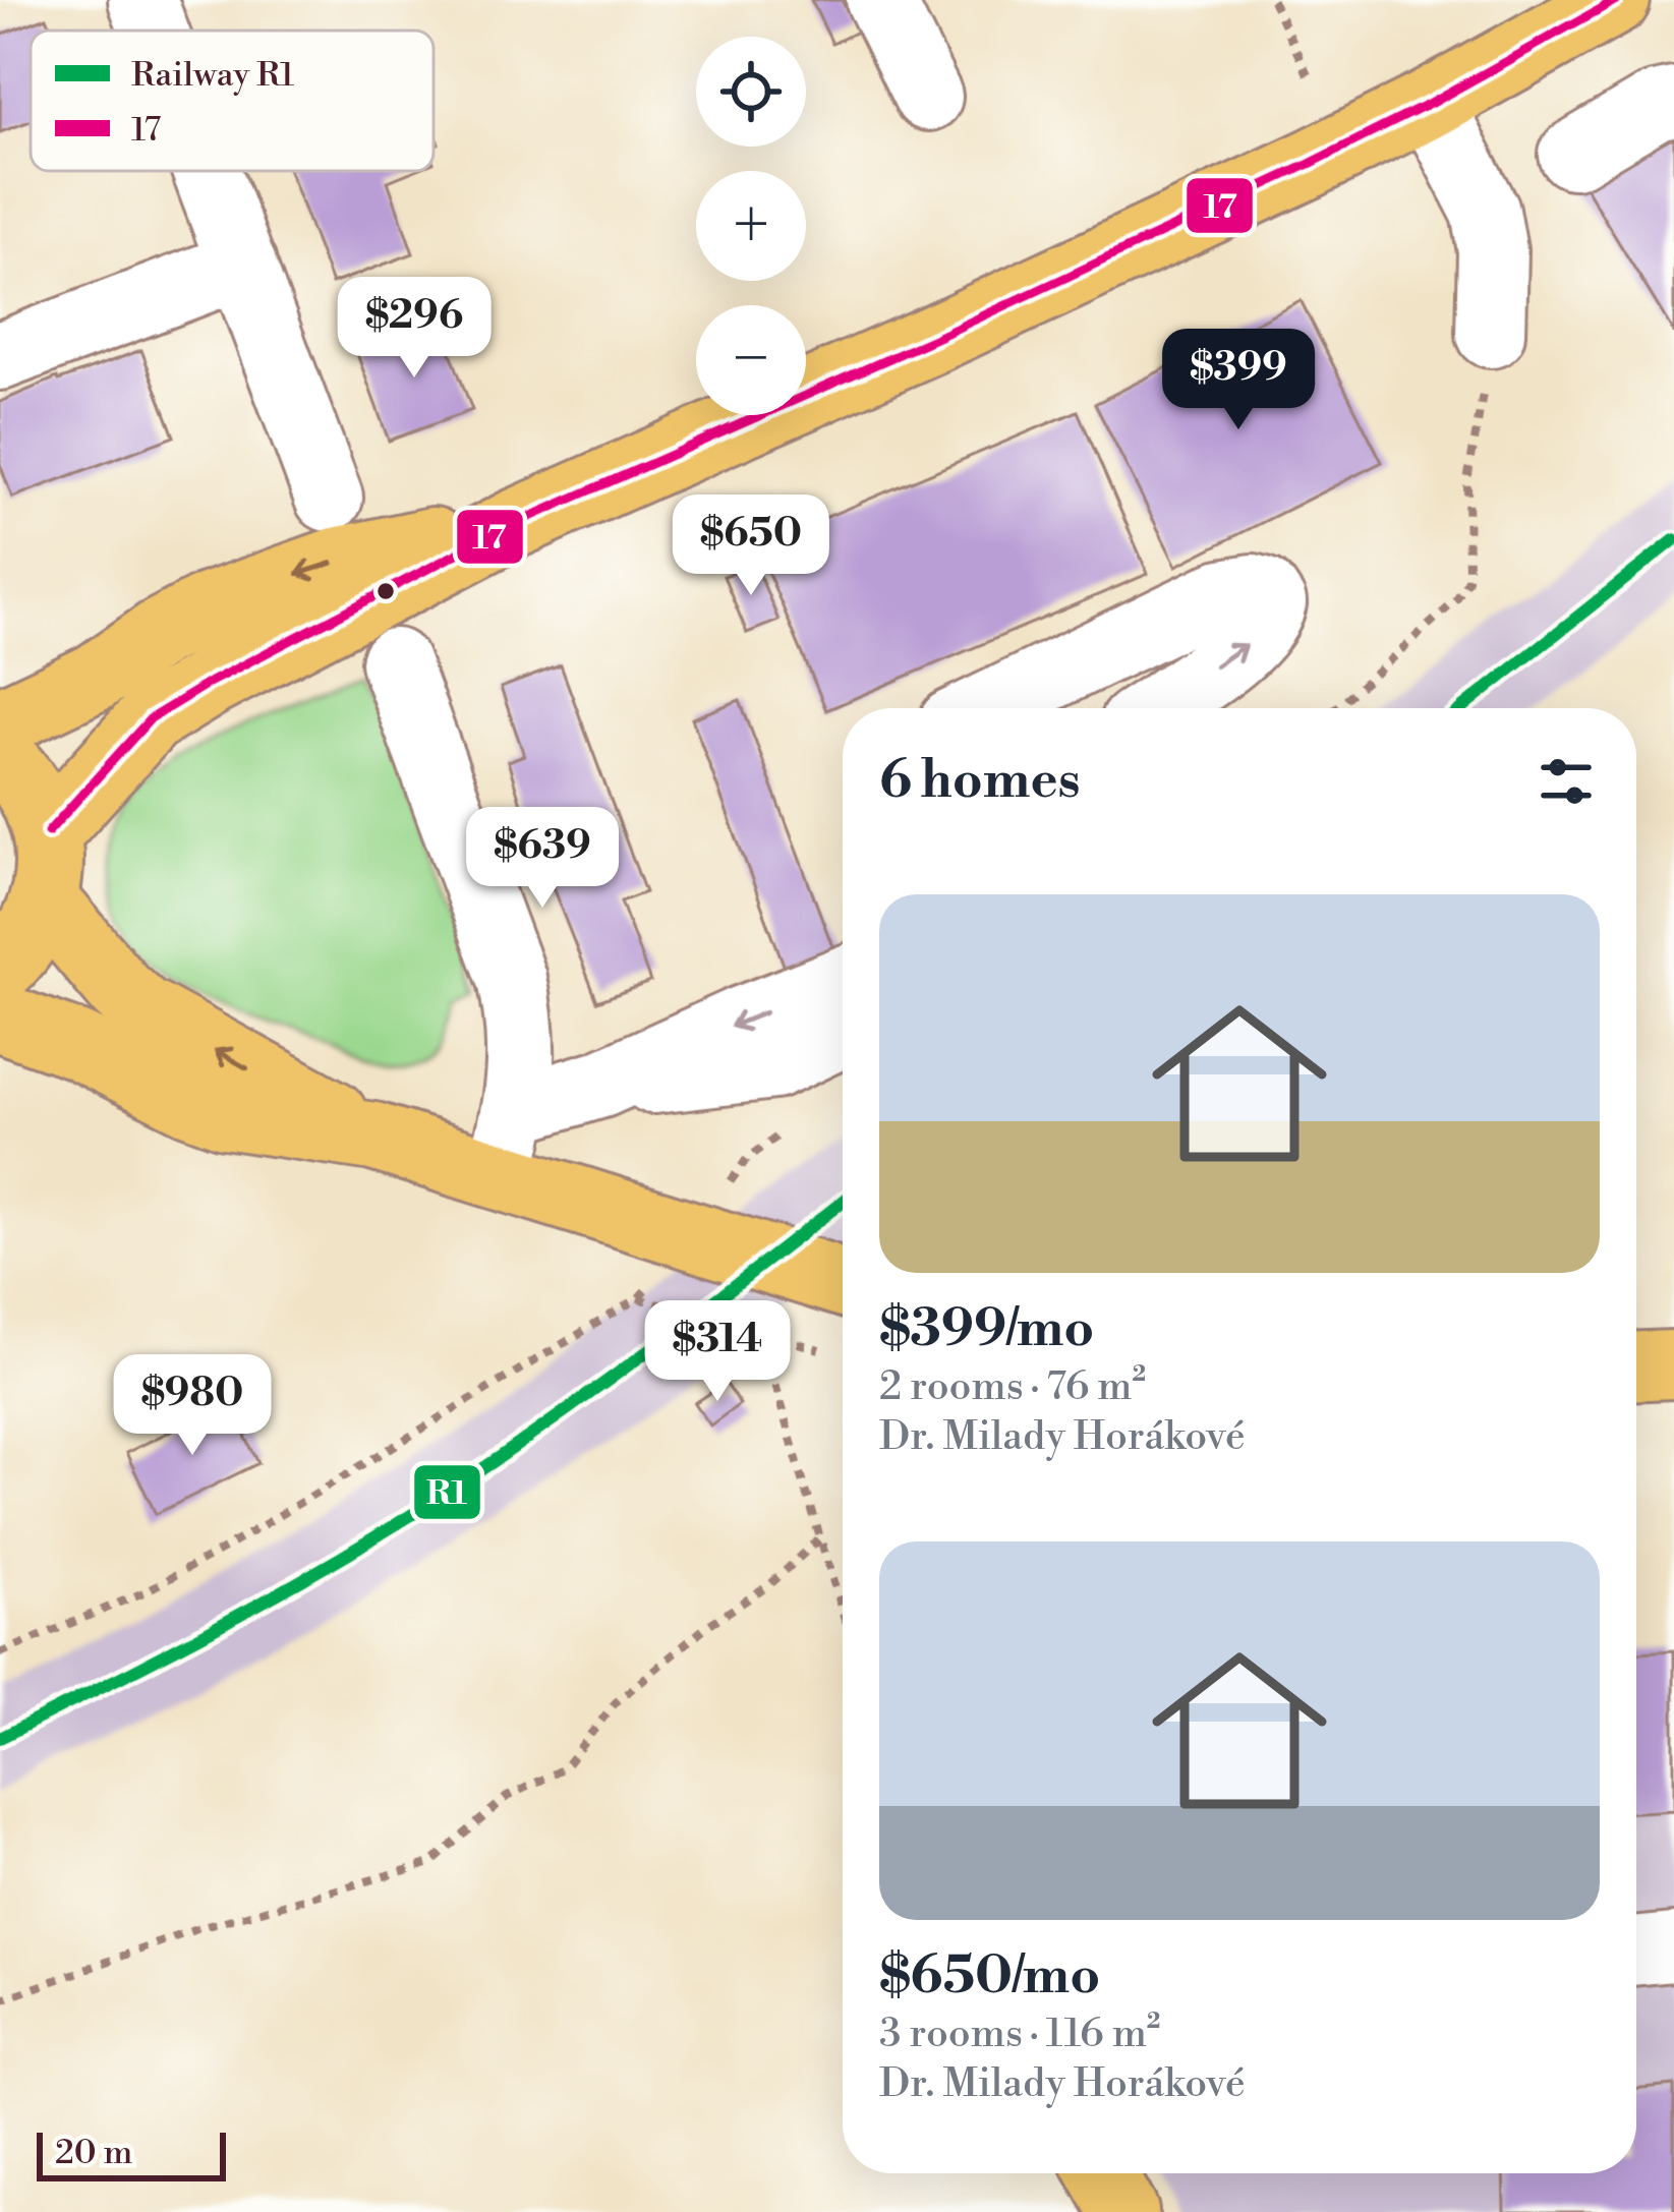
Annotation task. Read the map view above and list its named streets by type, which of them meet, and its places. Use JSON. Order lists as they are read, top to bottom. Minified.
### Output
{"lines":["transit line 17","rail line R1"],"legend":["Railway R1","17"],"scale_bar":"20 m","page":{"map_buttons":["+","−"],"price":["$296","$399","$650","$639","$314","$980"],"heading":"6 homes","list":[{"name":"$399/mo","note":"2 rooms · 76 m² · Dr. Milady Horákové"},{"name":"$650/mo","note":"3 rooms · 116 m² · Dr. Milady Horákové"}],"scale":"20 m"}}
